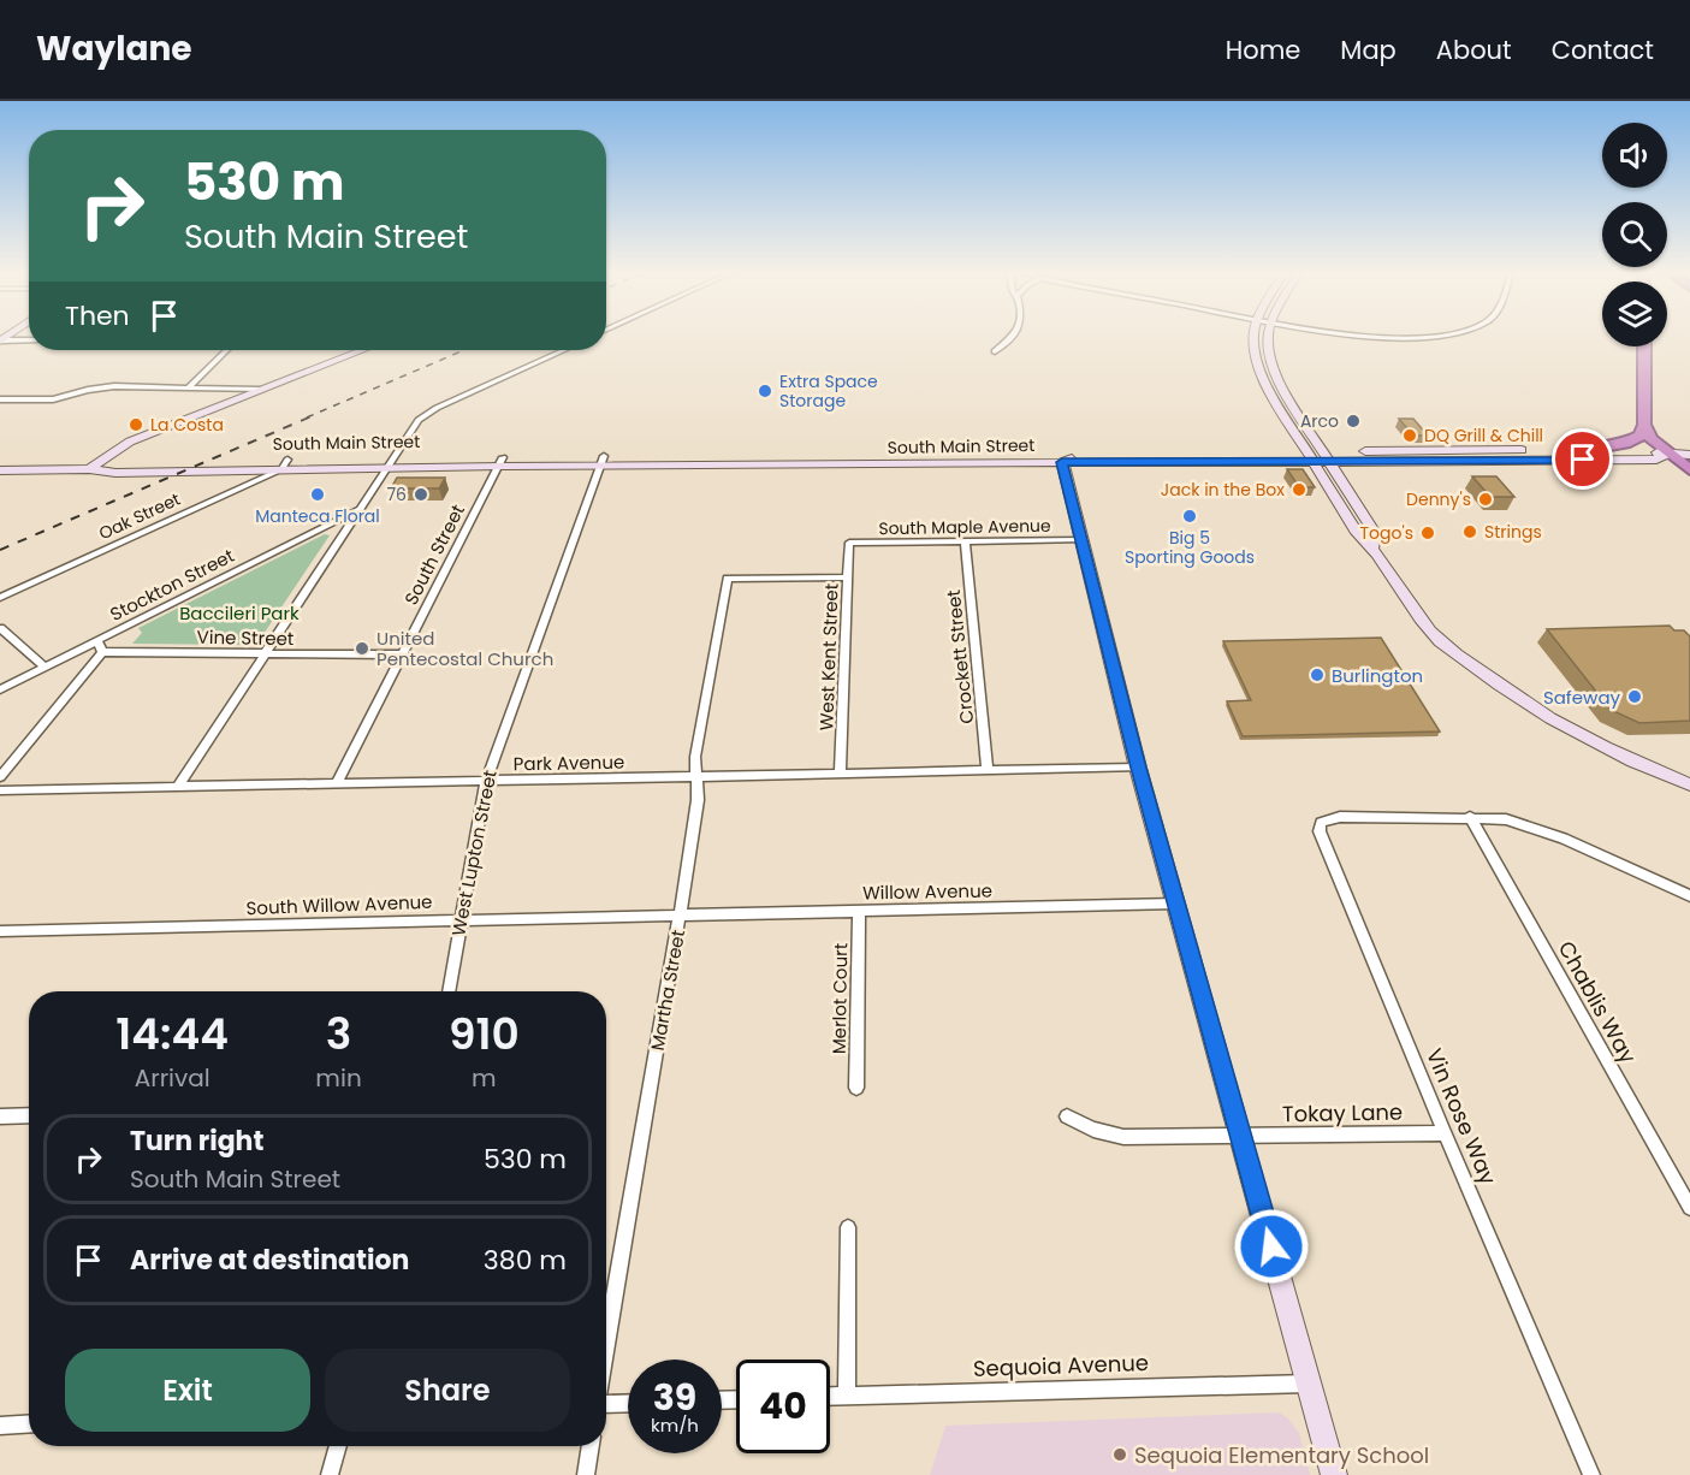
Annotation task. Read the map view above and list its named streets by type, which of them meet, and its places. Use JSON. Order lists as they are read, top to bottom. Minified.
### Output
{"streets":{"main road":["South Main Street"],"street":["Oak Street","South Maple Avenue","South Street","Stockton Street","Vine Street","West Kent Street","Crockett Street","Park Avenue","West Lupton Street","Willow Avenue","South Willow Avenue","Martha Street","Merlot Court","Chablis Way","Tokay Lane","Vin Rose Way","Sequoia Avenue"]},"crossings":[["South Main Street","Oak Street"],["South Main Street","South Street"],["South Main Street","West Lupton Street"],["South Maple Avenue","West Kent Street"],["South Maple Avenue","Crockett Street"],["South Street","Vine Street"],["South Street","Park Avenue"],["West Kent Street","Park Avenue"],["West Kent Street","Martha Street"],["Crockett Street","Park Avenue"],["Park Avenue","West Lupton Street"],["Park Avenue","Martha Street"],["West Lupton Street","South Willow Avenue"],["Willow Avenue","South Willow Avenue"],["Willow Avenue","Martha Street"],["Willow Avenue","Merlot Court"],["South Willow Avenue","Martha Street"],["Chablis Way","Vin Rose Way"],["Tokay Lane","Vin Rose Way"]],"parks":["Baccileri Park"],"places":["Extra Space Storage","Arco","La Costa","DQ Grill & Chill","Jack in the Box","Manteca Floral","76","Denny's","Big 5 Sporting Goods","Strings","Togo's","United Pentecostal Church","Burlington","Safeway","Sequoia Elementary School"],"page":{"header":"Waylane","nav":["Home","Map","About","Contact"],"turn":["530 m","South Main Street"],"then":"Then","eta":["14:44","Arrival","3","min","910","m"],"list":[{"name":"Turn right","note":"South Main Street","value":"530 m"},{"name":"Arrive at destination","value":"380 m"}],"buttons":["Exit","Share"],"speed":"39 km/h","limit":"40"}}
